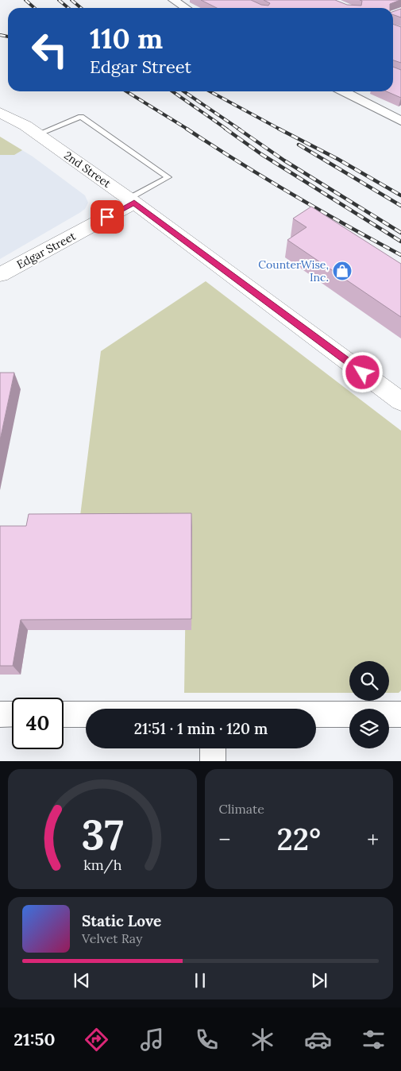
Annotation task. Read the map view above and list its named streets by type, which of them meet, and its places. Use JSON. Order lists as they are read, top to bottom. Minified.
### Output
{"streets":{"street":["2nd Street","Edgar Street"]},"crossings":[["2nd Street","Edgar Street"]],"places":{"shop":["CounterWise, Inc."]},"page":{"turn":["110 m","Edgar Street"],"limit":"40","trip":"21:51 · 1 min · 120 m","tile":"Climate","heat":["−","22°","+"],"song":["Static Love","Velvet Ray"],"tabs":"21:50","gauge":["37","km/h"]}}
